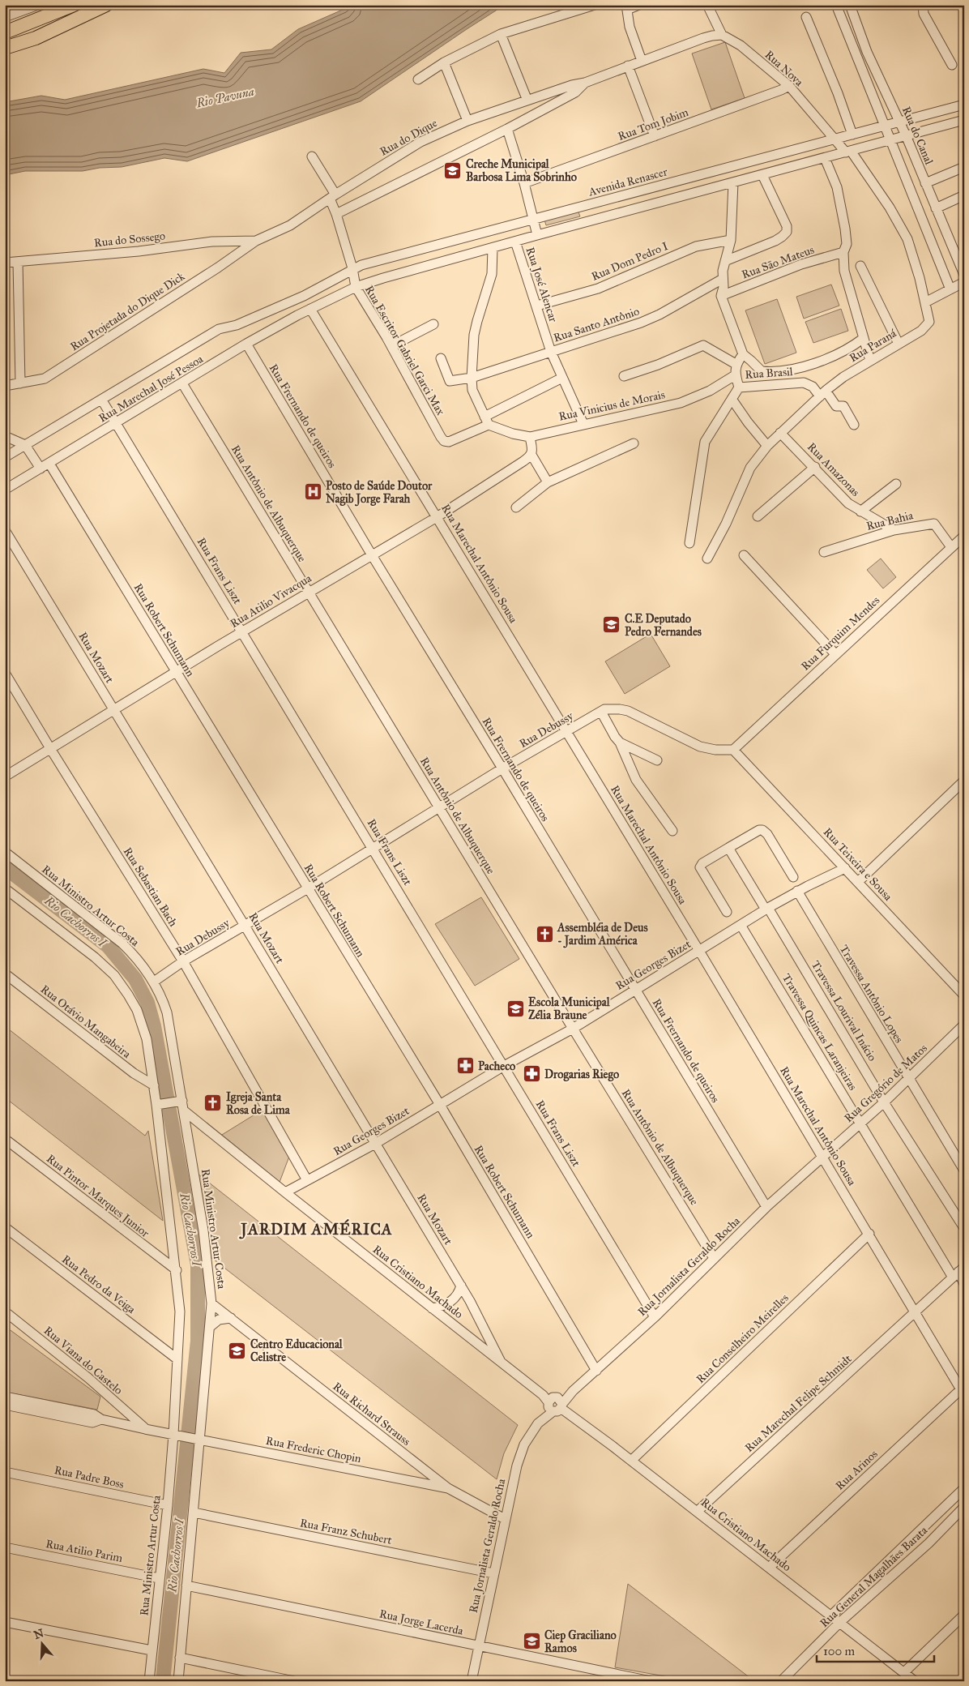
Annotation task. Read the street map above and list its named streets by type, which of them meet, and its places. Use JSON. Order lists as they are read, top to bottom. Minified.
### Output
{"streets":{"street":["Rua Nova","Rua Tom Jobim","Rua do Canal","Rua do Dique","Avenida Renascer","Rua do Sossego","Rua Dom Pedro I","Rua São Mateus","Rua José Alencar","Rua Projetada do Dique Dick","Rua Santo Antônio","Rua Paraná","Rua Escritor Gabriel Garci Max","Rua Brasil","Rua Marechal José Pessoa","Rua Vinicius de Morais","Rua Frernando de queiros","Rua Amazonas","Rua Antônio de Albuquerque","Rua Bahia","Rua Marechal Antônio Sousa","Rua Frans Liszt","Rua Atilio Vivacqua","Rua Robert Schumann","Rua Furquim Mendes","Rua Mozart","Rua Debussy","Rua Teixeira e Sousa","Rua Sebastian Bach","Rua Ministro Artur Costa","Rua Georges Bizet","Travessa Antônio Lopes","Travessa Lourival Inácio","Rua Otávio Mangabeira","Travessa Quincas Laranjeiras","Rua Gregório de Matos","Rua Pintor Marques Junior","Rua Jornalista Geraldo Rocha","Rua Cristiano Machado","Rua Pedro da Veiga","Rua Conselheiro Meirelles","Rua Viana do Castelo","Rua Marechal Felipe Schmidt","Rua Richard Strauss","Rua Frederic Chopin","Rua Arinos","Rua Padre Boss","Rua Franz Schubert","Rua Atilio Parim","Rua General Magalhães Barata","Rua Jorge Lacerda"]},"crossings":[["Rua Nova","Rua Tom Jobim"],["Rua Nova","Rua do Dique"],["Rua Nova","Avenida Renascer"],["Rua Nova","Rua Paraná"],["Rua do Canal","Avenida Renascer"],["Rua do Dique","Rua do Sossego"],["Rua do Dique","Rua Projetada do Dique Dick"],["Rua do Dique","Rua Escritor Gabriel Garci Max"],["Avenida Renascer","Rua Escritor Gabriel Garci Max"],["Avenida Renascer","Rua Marechal José Pessoa"],["Rua do Sossego","Rua Projetada do Dique Dick"],["Rua Dom Pedro I","Rua José Alencar"],["Rua José Alencar","Rua Santo Antônio"],["Rua José Alencar","Rua Vinicius de Morais"],["Rua Paraná","Rua Amazonas"],["Rua Escritor Gabriel Garci Max","Rua Vinicius de Morais"],["Rua Marechal José Pessoa","Rua Frernando de queiros"],["Rua Marechal José Pessoa","Rua Antônio de Albuquerque"],["Rua Marechal José Pessoa","Rua Marechal Antônio Sousa"],["Rua Marechal José Pessoa","Rua Frans Liszt"],["Rua Marechal José Pessoa","Rua Robert Schumann"],["Rua Frernando de queiros","Rua Atilio Vivacqua"],["Rua Frernando de queiros","Rua Debussy"],["Rua Frernando de queiros","Rua Georges Bizet"],["Rua Frernando de queiros","Rua Jornalista Geraldo Rocha"],["Rua Amazonas","Rua Bahia"],["Rua Antônio de Albuquerque","Rua Atilio Vivacqua"],["Rua Antônio de Albuquerque","Rua Debussy"],["Rua Antônio de Albuquerque","Rua Georges Bizet"],["Rua Antônio de Albuquerque","Rua Jornalista Geraldo Rocha"],["Rua Bahia","Rua Furquim Mendes"],["Rua Marechal Antônio Sousa","Rua Atilio Vivacqua"],["Rua Marechal Antônio Sousa","Rua Debussy"],["Rua Marechal Antônio Sousa","Rua Georges Bizet"],["Rua Marechal Antônio Sousa","Rua Gregório de Matos"],["Rua Marechal Antônio Sousa","Rua Jornalista Geraldo Rocha"],["Rua Marechal Antônio Sousa","Rua Conselheiro Meirelles"],["Rua Marechal Antônio Sousa","Rua Marechal Felipe Schmidt"],["Rua Marechal Antônio Sousa","Rua Arinos"],["Rua Frans Liszt","Rua Atilio Vivacqua"],["Rua Frans Liszt","Rua Debussy"],["Rua Frans Liszt","Rua Georges Bizet"],["Rua Frans Liszt","Rua Jornalista Geraldo Rocha"],["Rua Atilio Vivacqua","Rua Robert Schumann"],["Rua Atilio Vivacqua","Rua Mozart"],["Rua Atilio Vivacqua","Rua Sebastian Bach"],["Rua Robert Schumann","Rua Debussy"],["Rua Robert Schumann","Rua Georges Bizet"],["Rua Robert Schumann","Rua Jornalista Geraldo Rocha"],["Rua Furquim Mendes","Rua Debussy"],["Rua Furquim Mendes","Rua Teixeira e Sousa"],["Rua Mozart","Rua Debussy"],["Rua Mozart","Rua Georges Bizet"],["Rua Mozart","Rua Cristiano Machado"],["Rua Debussy","Rua Teixeira e Sousa"],["Rua Debussy","Rua Sebastian Bach"],["Rua Debussy","Rua Ministro Artur Costa"],["Rua Teixeira e Sousa","Rua Georges Bizet"],["Rua Sebastian Bach","Rua Georges Bizet"],["Rua Ministro Artur Costa","Rua Otávio Mangabeira"],["Rua Ministro Artur Costa","Rua Pintor Marques Junior"],["Rua Ministro Artur Costa","Rua Cristiano Machado"],["Rua Ministro Artur Costa","Rua Pedro da Veiga"],["Rua Ministro Artur Costa","Rua Richard Strauss"],["Rua Ministro Artur Costa","Rua Frederic Chopin"],["Rua Ministro Artur Costa","Rua Padre Boss"],["Rua Ministro Artur Costa","Rua Franz Schubert"],["Rua Ministro Artur Costa","Rua Atilio Parim"],["Rua Ministro Artur Costa","Rua Jorge Lacerda"],["Rua Georges Bizet","Travessa Antônio Lopes"],["Rua Georges Bizet","Travessa Lourival Inácio"],["Rua Georges Bizet","Travessa Quincas Laranjeiras"],["Rua Georges Bizet","Rua Cristiano Machado"],["Travessa Antônio Lopes","Rua Gregório de Matos"],["Travessa Lourival Inácio","Rua Gregório de Matos"],["Travessa Quincas Laranjeiras","Rua Gregório de Matos"],["Travessa Quincas Laranjeiras","Rua Marechal Felipe Schmidt"],["Rua Gregório de Matos","Rua Jornalista Geraldo Rocha"],["Rua Jornalista Geraldo Rocha","Rua Cristiano Machado"],["Rua Jornalista Geraldo Rocha","Rua Richard Strauss"],["Rua Jornalista Geraldo Rocha","Rua Franz Schubert"],["Rua Jornalista Geraldo Rocha","Rua Jorge Lacerda"],["Rua Cristiano Machado","Rua Conselheiro Meirelles"],["Rua Cristiano Machado","Rua Marechal Felipe Schmidt"],["Rua Cristiano Machado","Rua Arinos"],["Rua Cristiano Machado","Rua General Magalhães Barata"],["Rua Viana do Castelo","Rua Frederic Chopin"],["Rua Richard Strauss","Rua Frederic Chopin"]],"districts":["JARDIM AMÉRICA"],"water":["Rio Pavuna","Rio Cachorros I"],"places":{"school or university":["Creche Municipal Barbosa Lima Sobrinho","C.E Deputado Pedro Fernandes","Escola Municipal Zélia Braune","Centro Educacional Celistre","Ciep Graciliano Ramos"],"hospital":["Posto de Saúde Doutor Nagib Jorge Farah"],"church":["Assembléia de Deus - Jardim América","Igreja Santa Rosa de Lima"],"pharmacy":["Pacheco","Drogarias Riego"]},"scale_bar":"100 m","north":"top"}
